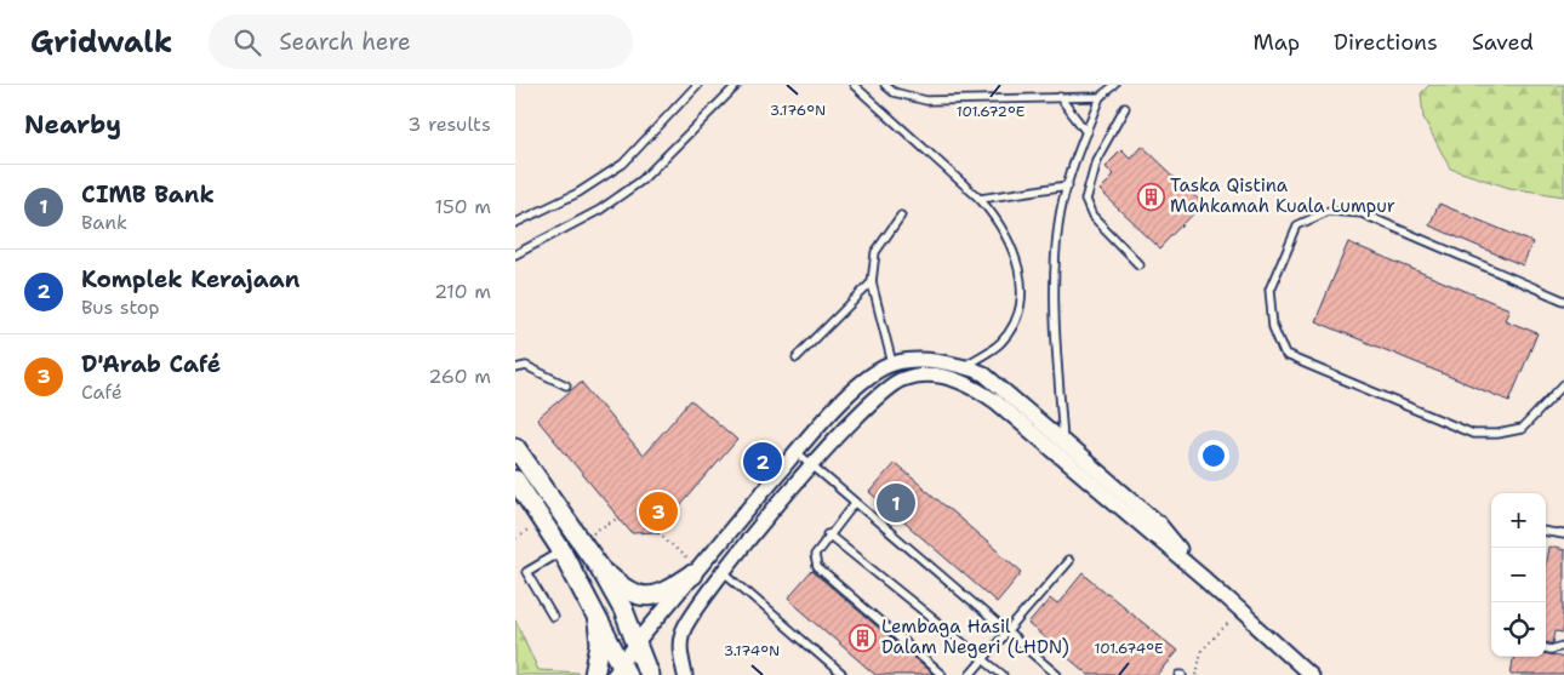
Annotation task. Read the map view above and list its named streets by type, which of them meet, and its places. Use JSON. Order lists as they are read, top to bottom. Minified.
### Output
{"places":{"building":["Taska Qistina Mahkamah Kuala Lumpur","Lembaga Hasil Dalam Negeri (LHDN)"]},"page":{"header":"Gridwalk","search":"Search here","nav":["Map","Directions","Saved"],"heading":["Nearby","3 results"],"list":[{"mark":"1","name":"CIMB Bank","note":"Bank","value":"150 m"},{"mark":"2","name":"Komplek Kerajaan","note":"Bus stop","value":"210 m"},{"mark":"3","name":"D'Arab Café","note":"Café","value":"260 m"}],"pins":["2","1","3"],"map_buttons":["+","−"]},"coordinates":["3.176°N","101.672°E","101.674°E","3.174°N"]}
